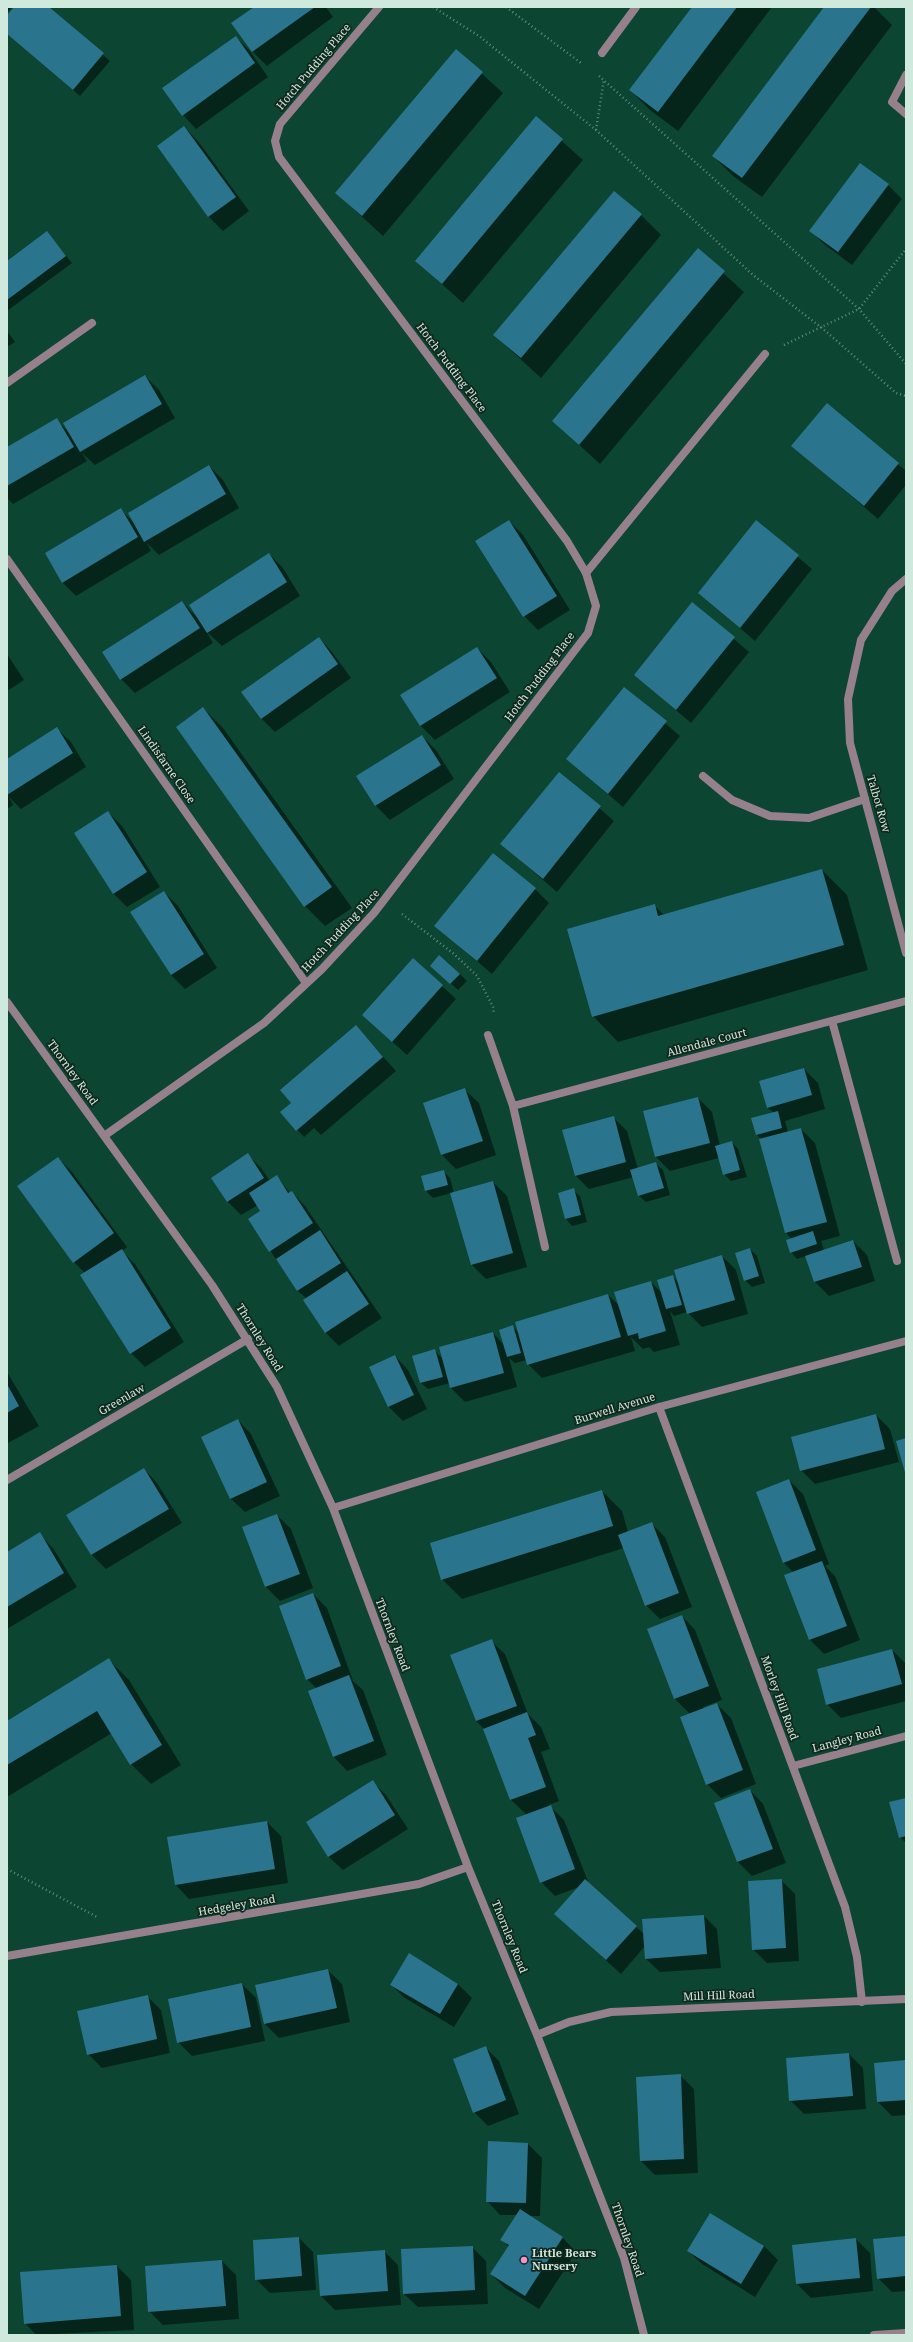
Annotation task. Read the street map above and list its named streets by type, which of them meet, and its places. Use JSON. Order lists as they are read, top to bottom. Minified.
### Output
{"streets":{"street":["Hotch Pudding Place","Lindisfarne Close","Talbot Row","Allendale Court","Thornley Road","Greenlaw","Burwell Avenue","Morley Hill Road","Langley Road","Hedgeley Road","Mill Hill Road"]},"crossings":[["Hotch Pudding Place","Lindisfarne Close"],["Hotch Pudding Place","Thornley Road"],["Thornley Road","Greenlaw"],["Thornley Road","Burwell Avenue"],["Thornley Road","Hedgeley Road"],["Thornley Road","Mill Hill Road"],["Burwell Avenue","Morley Hill Road"],["Morley Hill Road","Langley Road"],["Morley Hill Road","Mill Hill Road"]],"places":["Little Bears Nursery"]}
